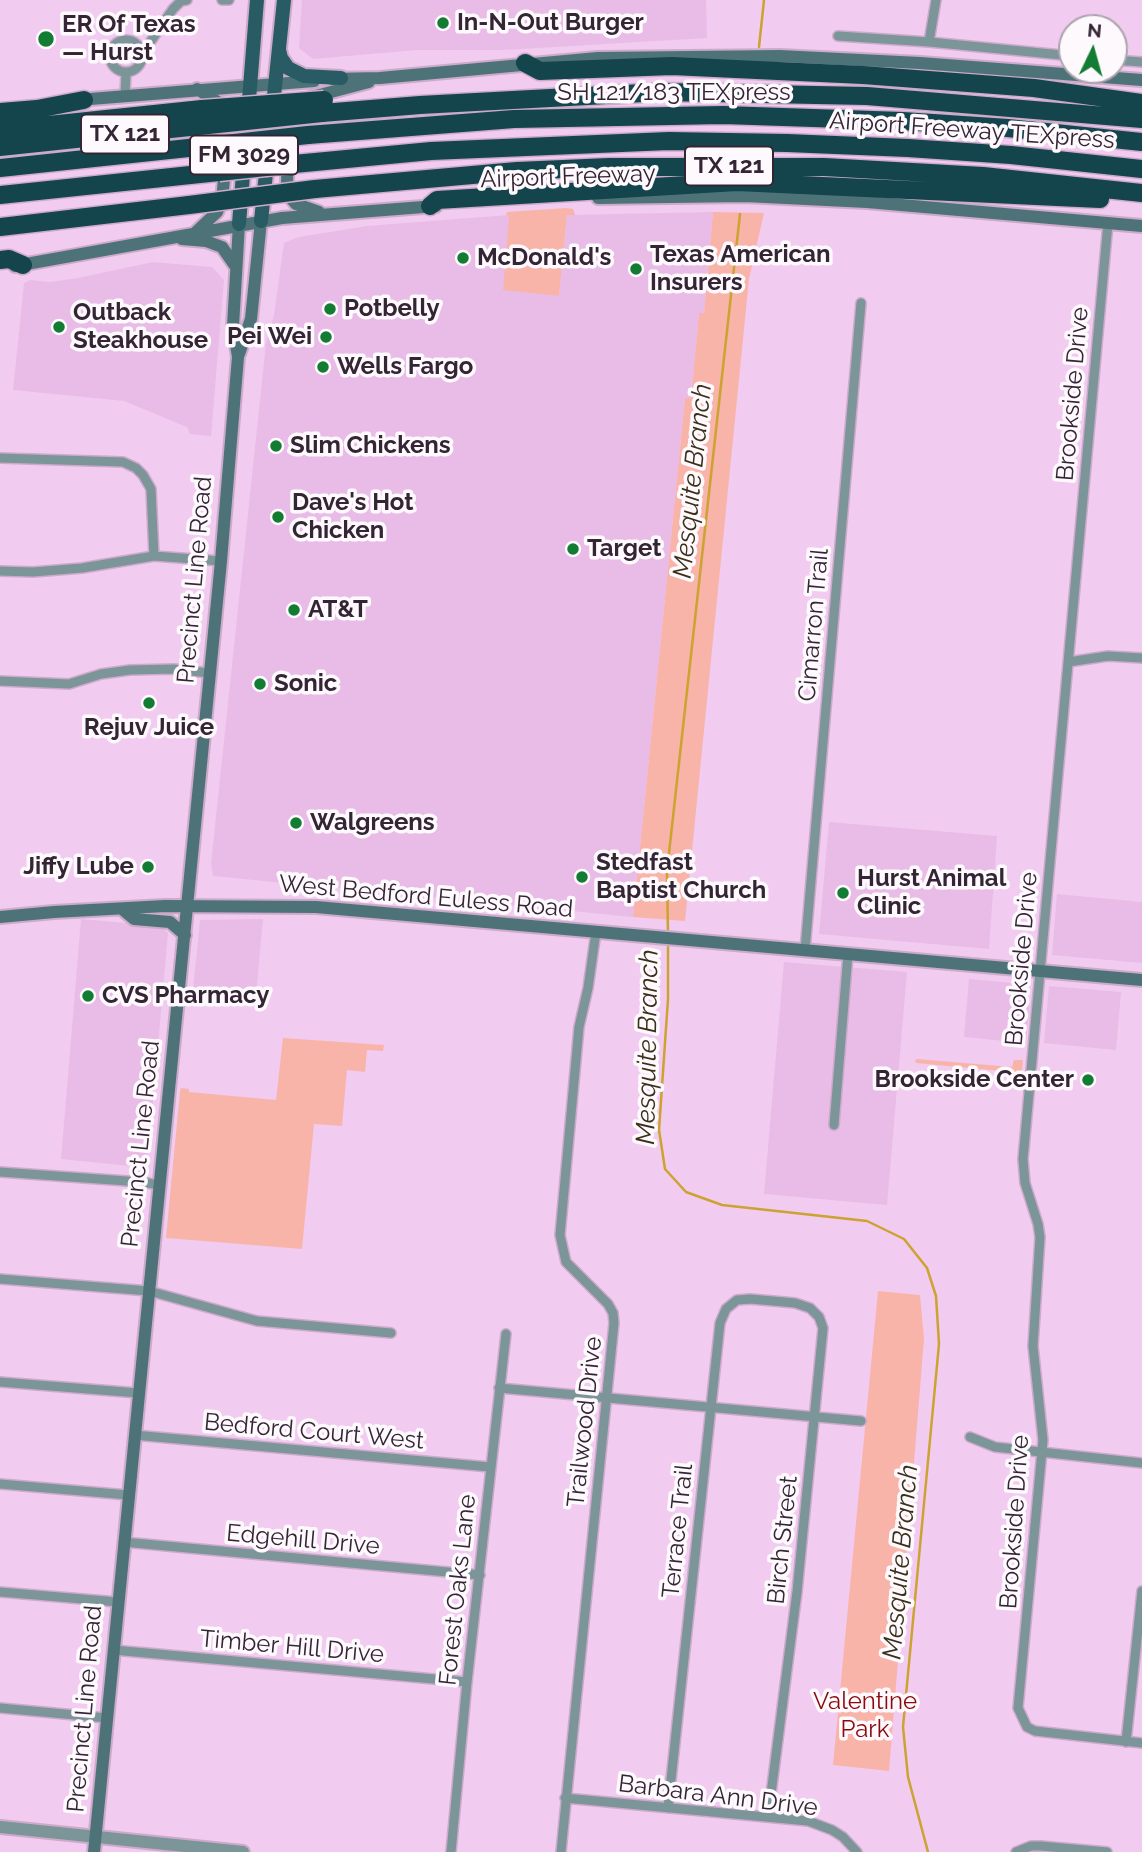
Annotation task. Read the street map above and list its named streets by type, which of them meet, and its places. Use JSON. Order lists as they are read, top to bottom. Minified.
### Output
{"streets":{"highway":["SH 121/183 TEXpress","Airport Freeway TEXpress","TX 121","Airport Freeway"],"main road":["FM 3029","Precinct Line Road","West Bedford Euless Road"],"street":["Brookside Drive","Cimarron Trail","Trailwood Drive","Bedford Court West","Terrace Trail","Edgehill Drive","Birch Street","Forest Oaks Lane","Timber Hill Drive","Barbara Ann Drive"]},"crossings":[["Airport Freeway","Brookside Drive"],["Airport Freeway","Precinct Line Road"],["Brookside Drive","West Bedford Euless Road"],["Precinct Line Road","West Bedford Euless Road"],["Precinct Line Road","Bedford Court West"],["Precinct Line Road","Edgehill Drive"],["Precinct Line Road","Timber Hill Drive"],["Cimarron Trail","West Bedford Euless Road"],["West Bedford Euless Road","Trailwood Drive"],["Trailwood Drive","Barbara Ann Drive"],["Bedford Court West","Forest Oaks Lane"],["Terrace Trail","Birch Street"],["Terrace Trail","Barbara Ann Drive"],["Edgehill Drive","Forest Oaks Lane"],["Birch Street","Barbara Ann Drive"],["Forest Oaks Lane","Timber Hill Drive"]],"water":["Mesquite Branch"],"parks":["Valentine Park"],"places":["In-N-Out Burger","ER Of Texas — Hurst","McDonald's","Texas American Insurers","Potbelly","Outback Steakhouse","Pei Wei","Wells Fargo","Slim Chickens","Dave's Hot Chicken","Target","AT&T","Sonic","Rejuv Juice","Walgreens","Jiffy Lube","Stedfast Baptist Church","Hurst Animal Clinic","CVS Pharmacy","Brookside Center"],"north":"top"}
